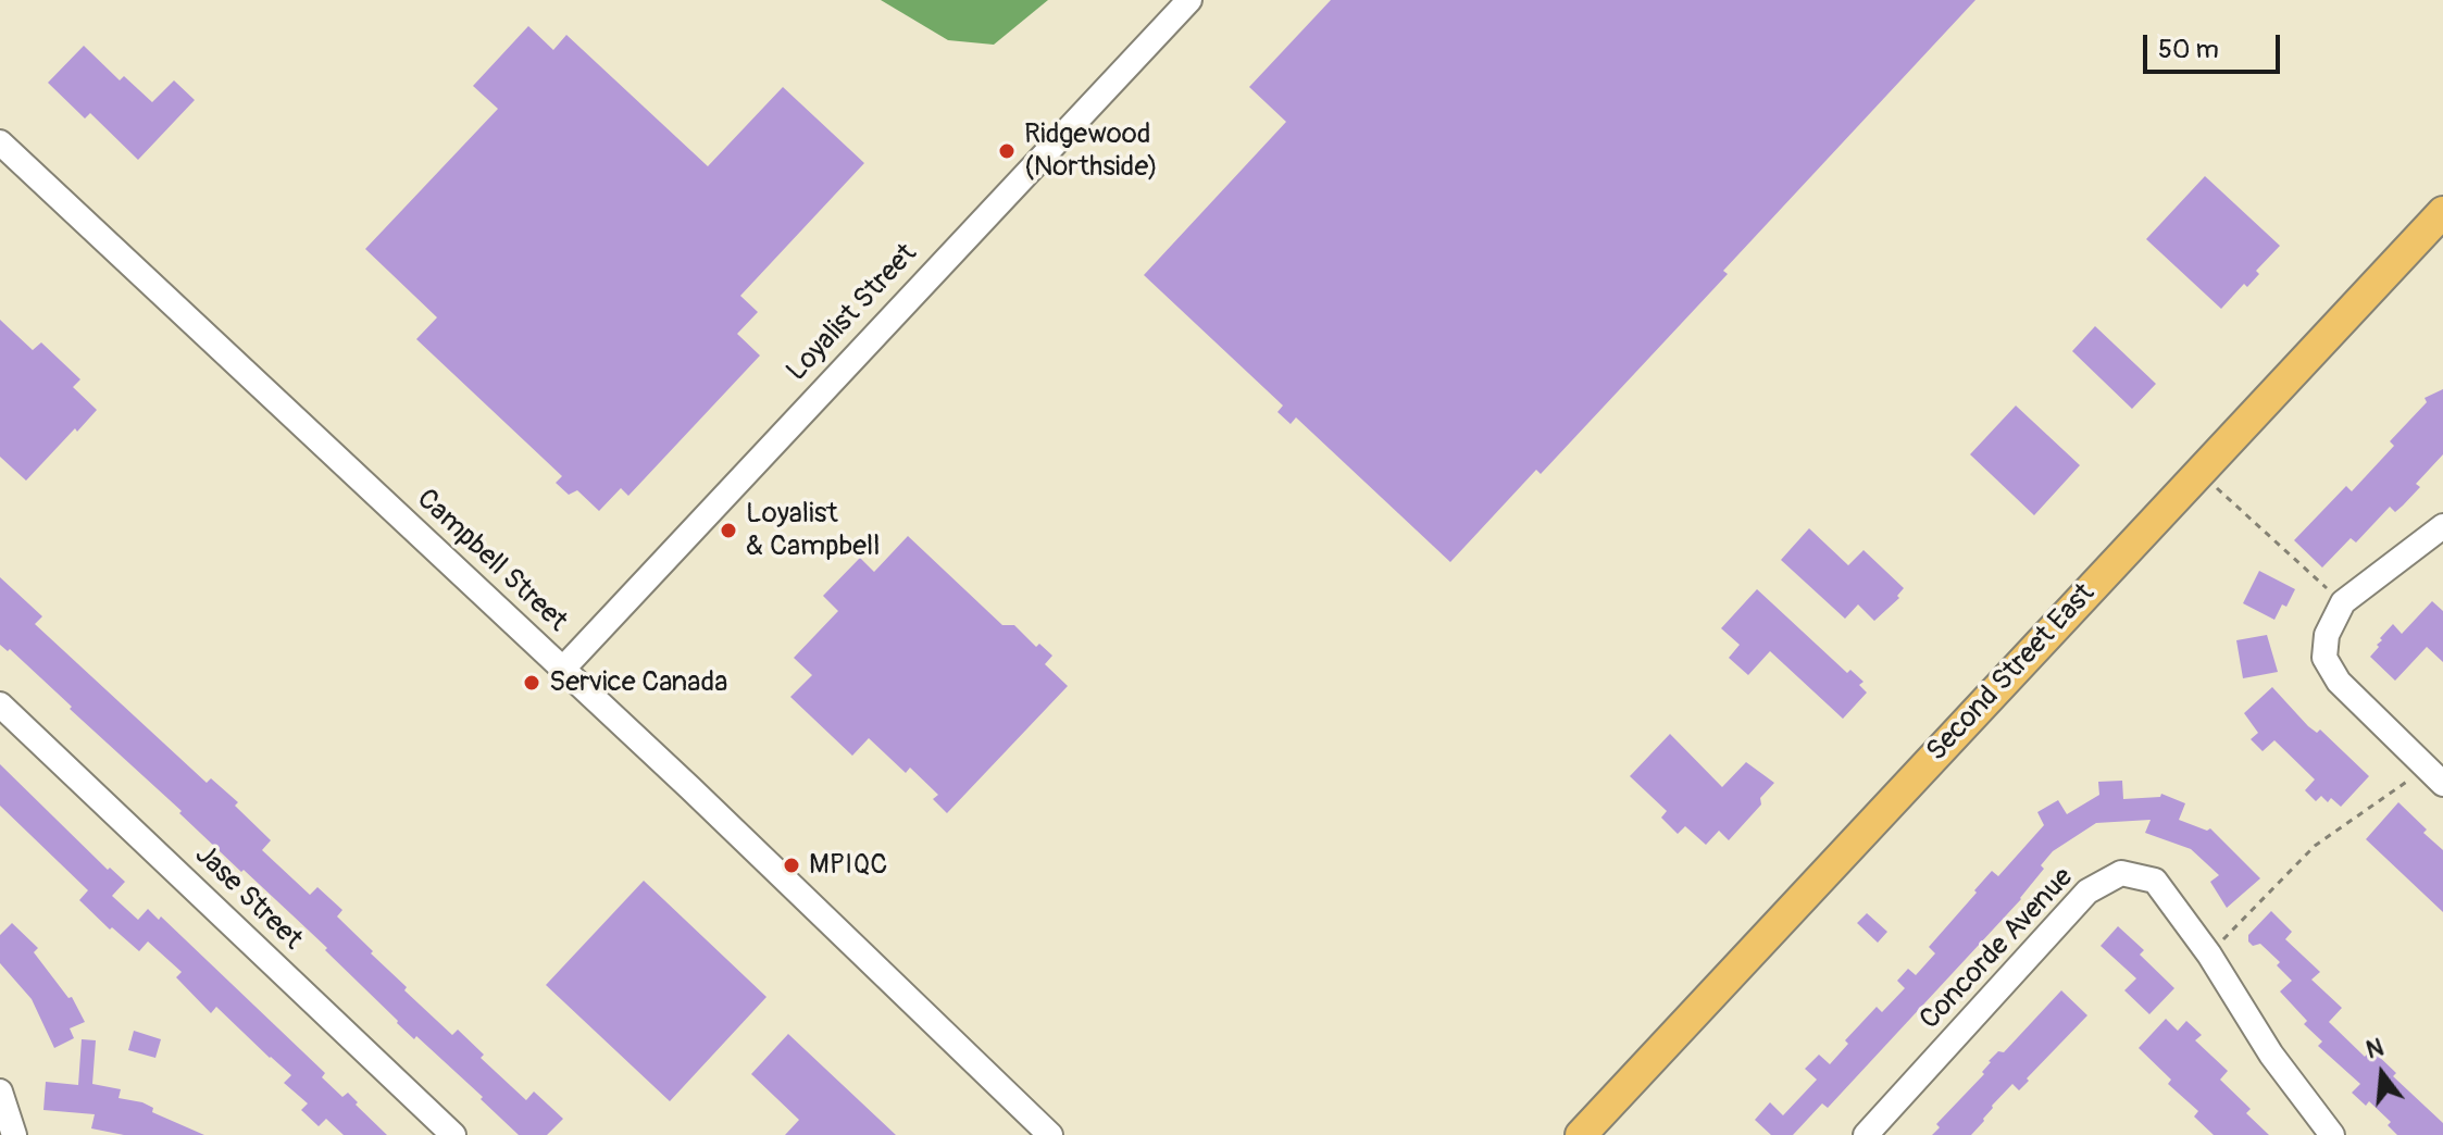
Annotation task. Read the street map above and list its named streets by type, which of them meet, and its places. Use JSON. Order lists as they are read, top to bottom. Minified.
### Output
{"streets":{"main road":["Second Street East"],"street":["Loyalist Street","Campbell Street","Jase Street","Concorde Avenue"]},"crossings":[["Loyalist Street","Campbell Street"]],"places":["Ridgewood (Northside)","Loyalist & Campbell","Service Canada","MPIQC"],"scale_bar":"50 m","north":"top"}
